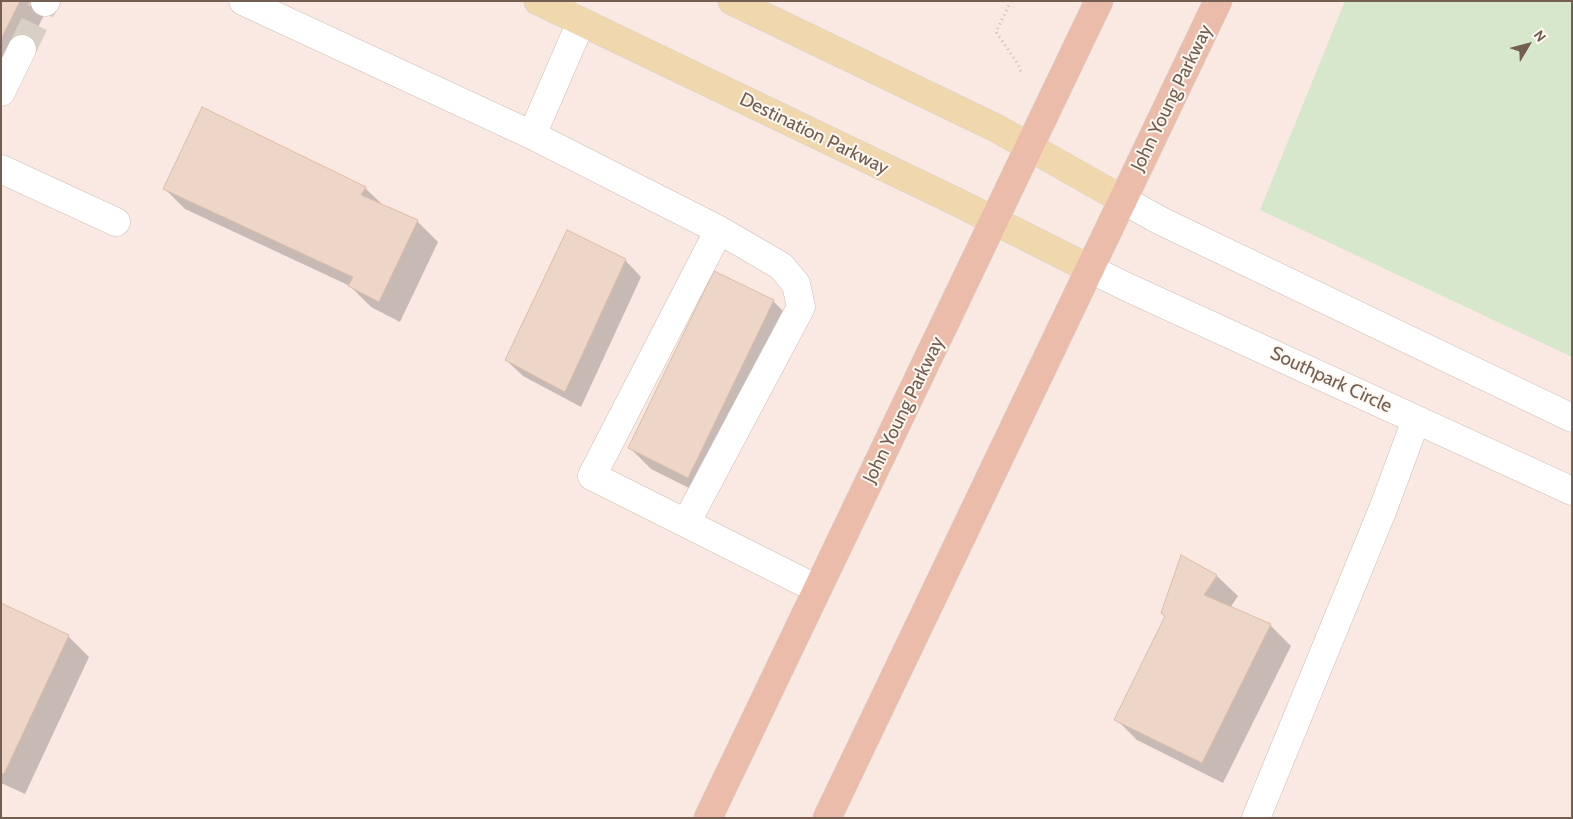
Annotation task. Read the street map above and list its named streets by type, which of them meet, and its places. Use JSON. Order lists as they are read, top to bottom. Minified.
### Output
{"streets":{"highway":["John Young Parkway"],"main road":["Destination Parkway"],"street":["Southpark Circle"]},"crossings":[["John Young Parkway","Destination Parkway"],["John Young Parkway","Southpark Circle"],["Destination Parkway","Southpark Circle"]],"north":"top right"}
